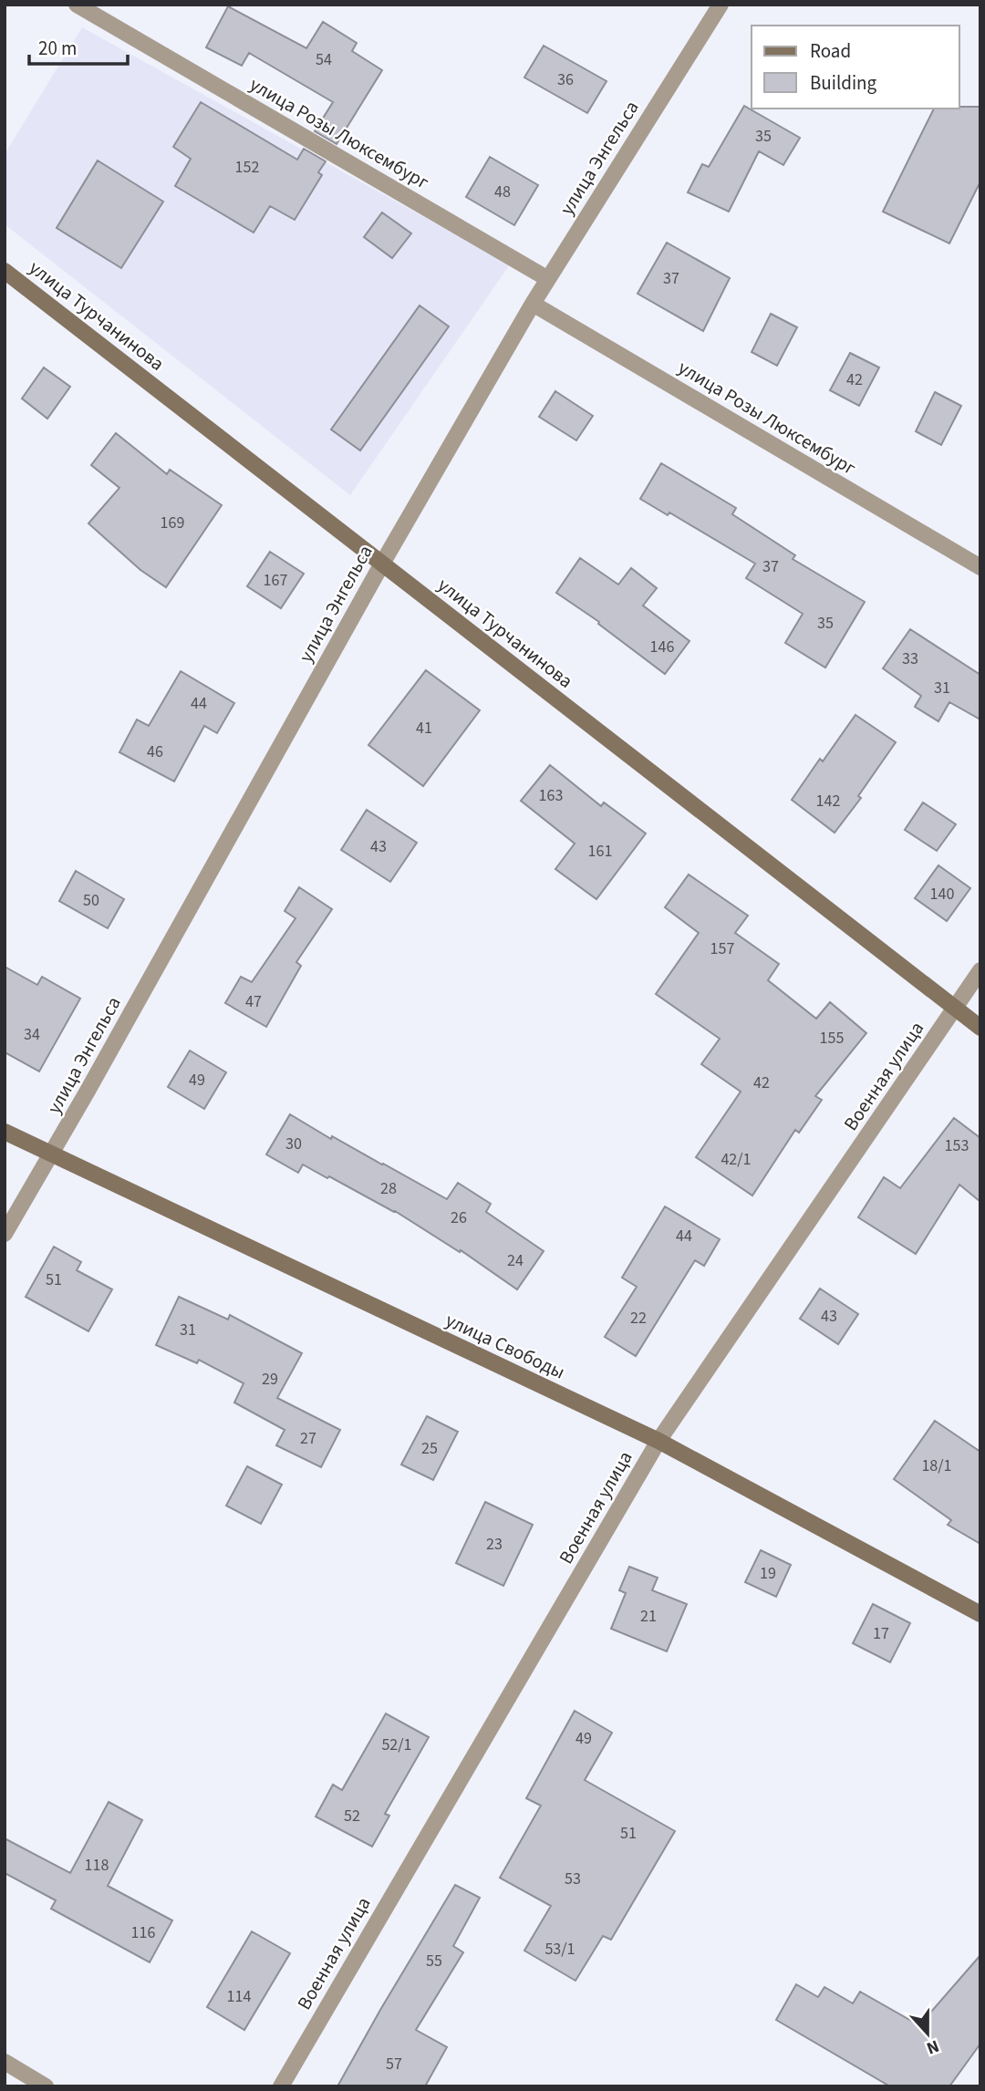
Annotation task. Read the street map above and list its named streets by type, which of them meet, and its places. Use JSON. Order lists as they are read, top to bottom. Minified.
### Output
{"streets":{"street":["улица Розы Люксембург","улица Энгельса","улица Турчанинова","Военная улица","улица Свободы"]},"crossings":[["улица Розы Люксембург","улица Энгельса"],["улица Энгельса","улица Турчанинова"],["улица Энгельса","улица Свободы"],["улица Турчанинова","Военная улица"],["Военная улица","улица Свободы"]],"house_numbers":["54","36","35","152","48","37","42","169","37","167","35","146","33","31","44","41","46","163","142","43","161","140","50","157","47","34","155","49","42","30","153","42/1","28","26","44","24","51","43","22","31","29","27","25","18/1","23","19","21","17","49","52/1","52","51","118","53","116","53/1","55","114","57"],"legend":["Road","Building"],"scale_bar":"20 m","north":"bottom"}
